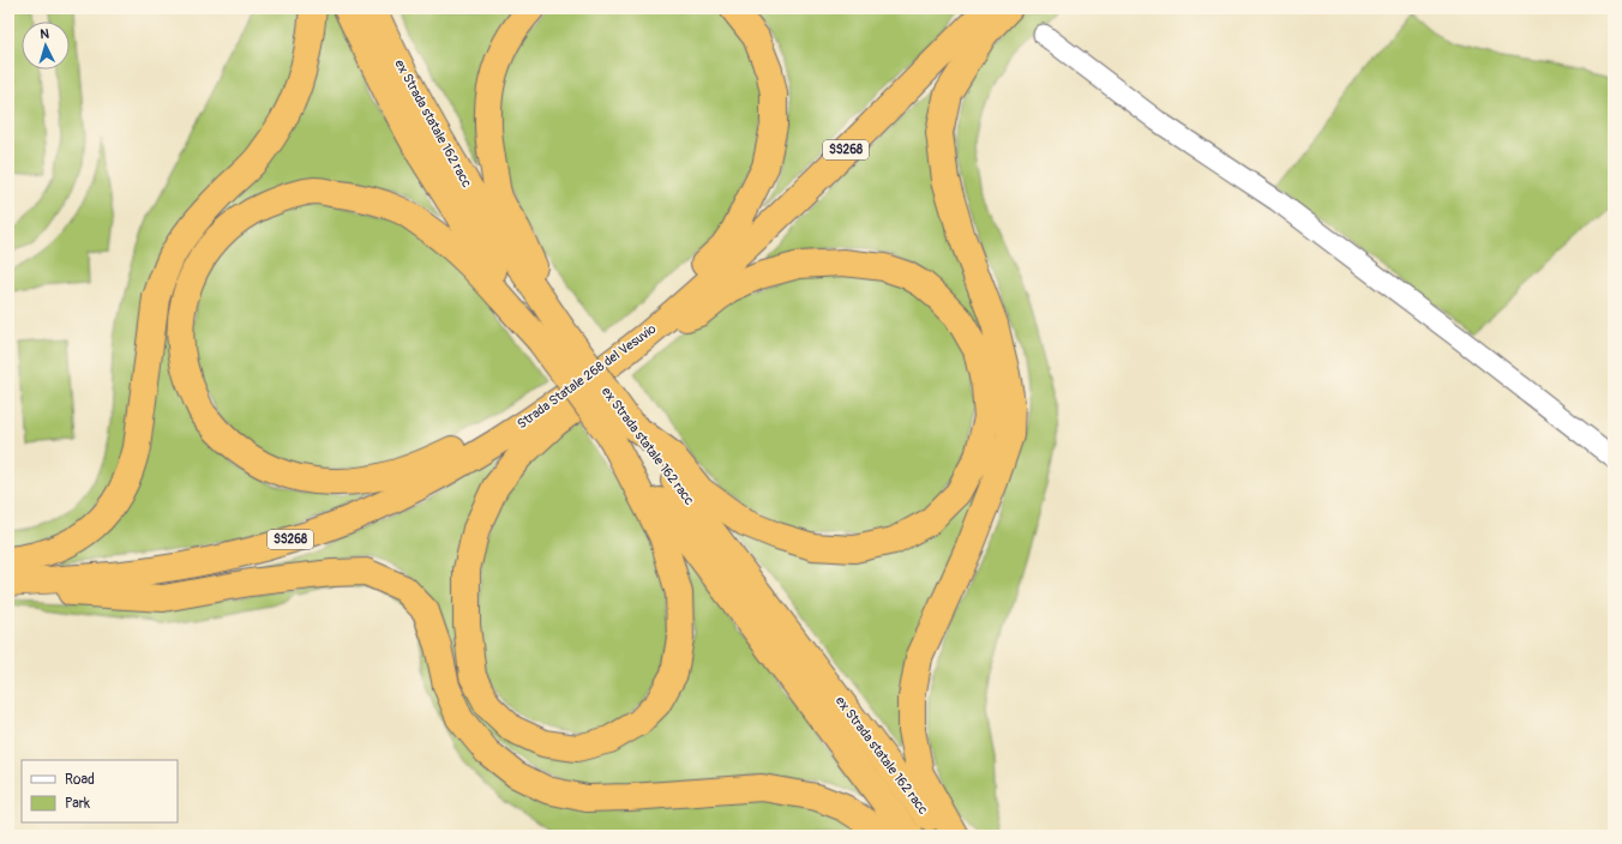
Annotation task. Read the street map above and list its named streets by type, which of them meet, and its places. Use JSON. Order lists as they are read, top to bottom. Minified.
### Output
{"streets":{"highway":["ex Strada statale 162 racc","SS268","Strada Statale 268 del Vesuvio"]},"legend":["Road","Park"],"north":"top"}
